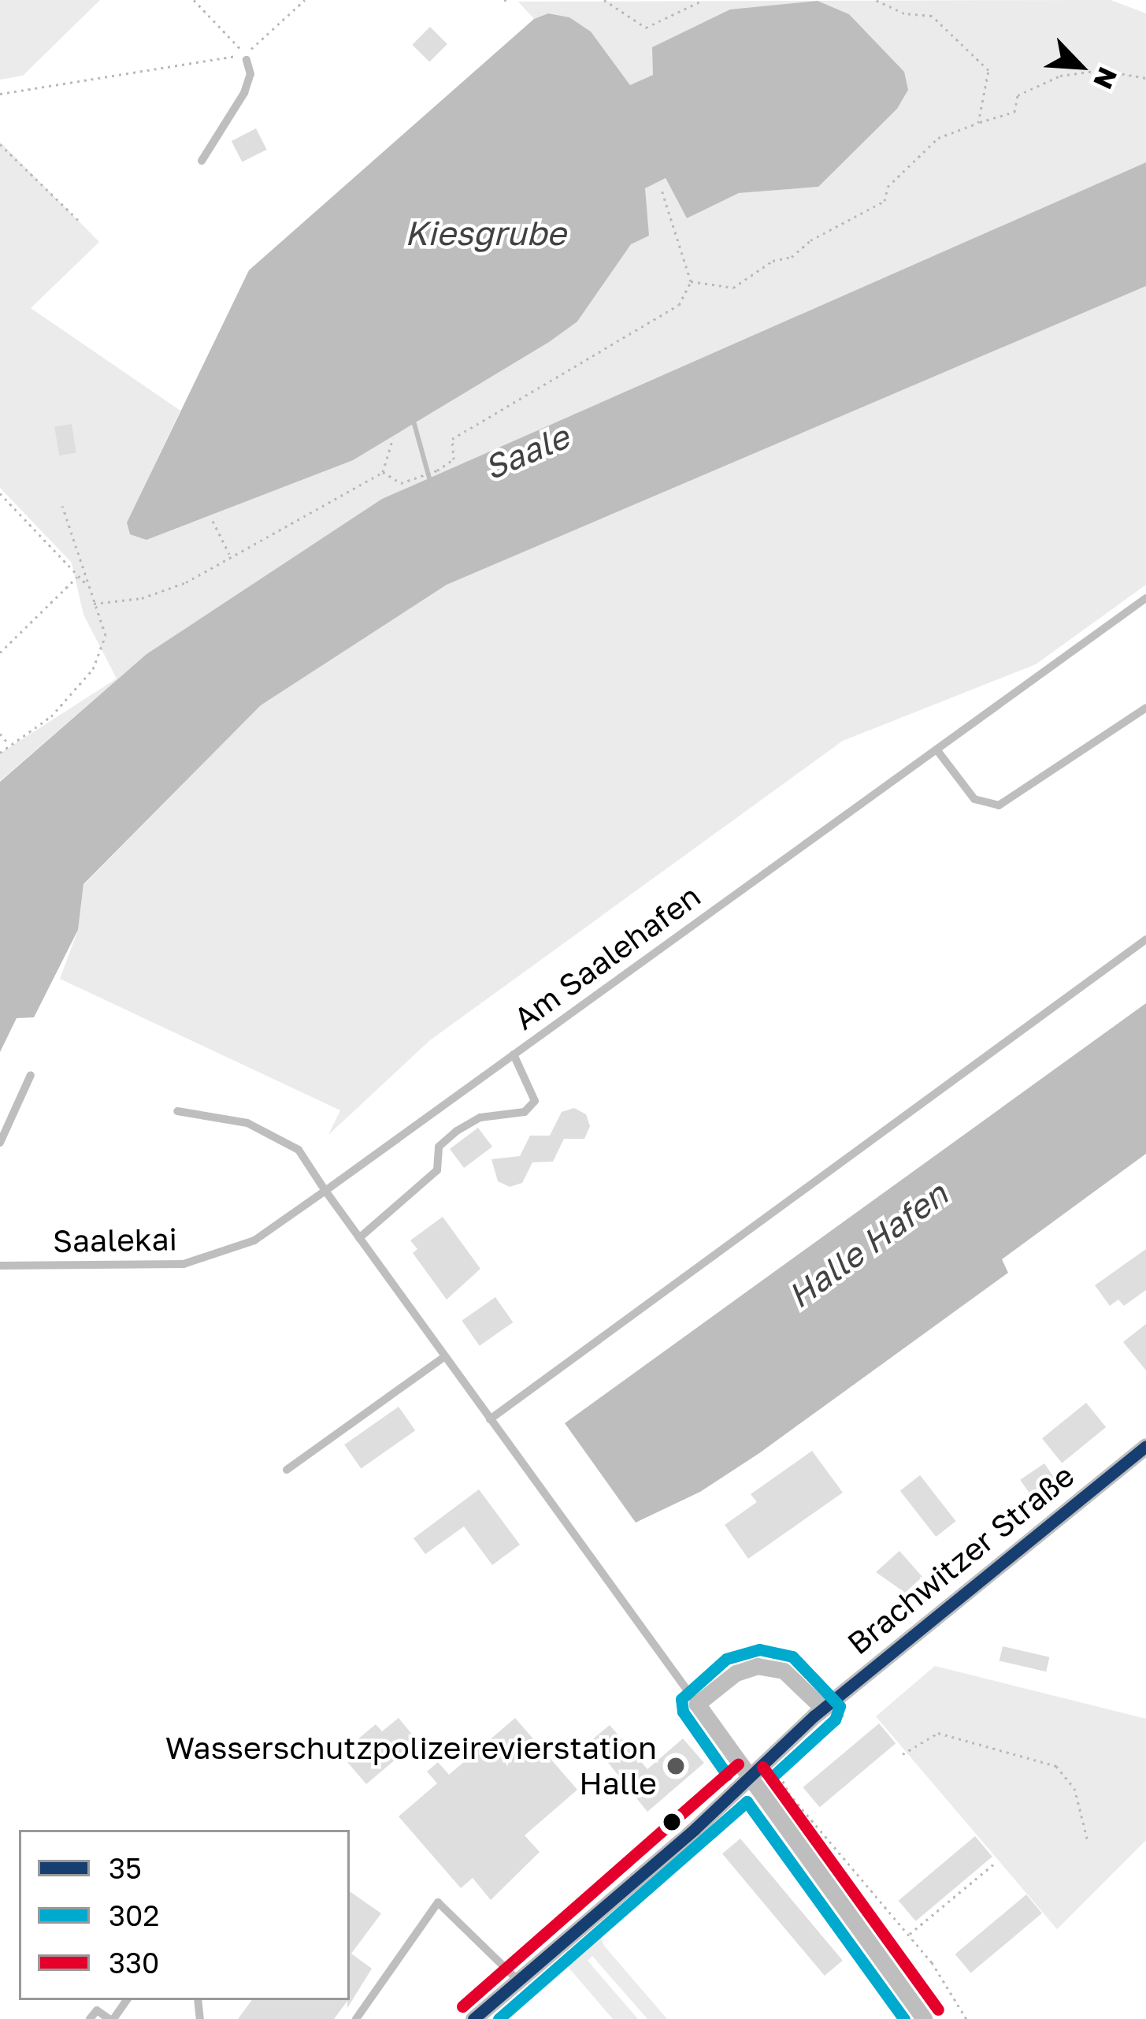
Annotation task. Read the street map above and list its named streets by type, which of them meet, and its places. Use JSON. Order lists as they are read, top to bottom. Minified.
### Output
{"streets":{"street":["Brachwitzer Straße"],"lane":["Am Saalehafen","Saalekai"]},"crossings":[["Am Saalehafen","Saalekai"]],"water":["Kiesgrube","Saale","Halle Hafen"],"places":["Wasserschutzpolizeirevierstation Halle"],"lines":["transit line 35","transit line 302","transit line 330"],"legend":["35","302","330"],"north":"bottom right"}
